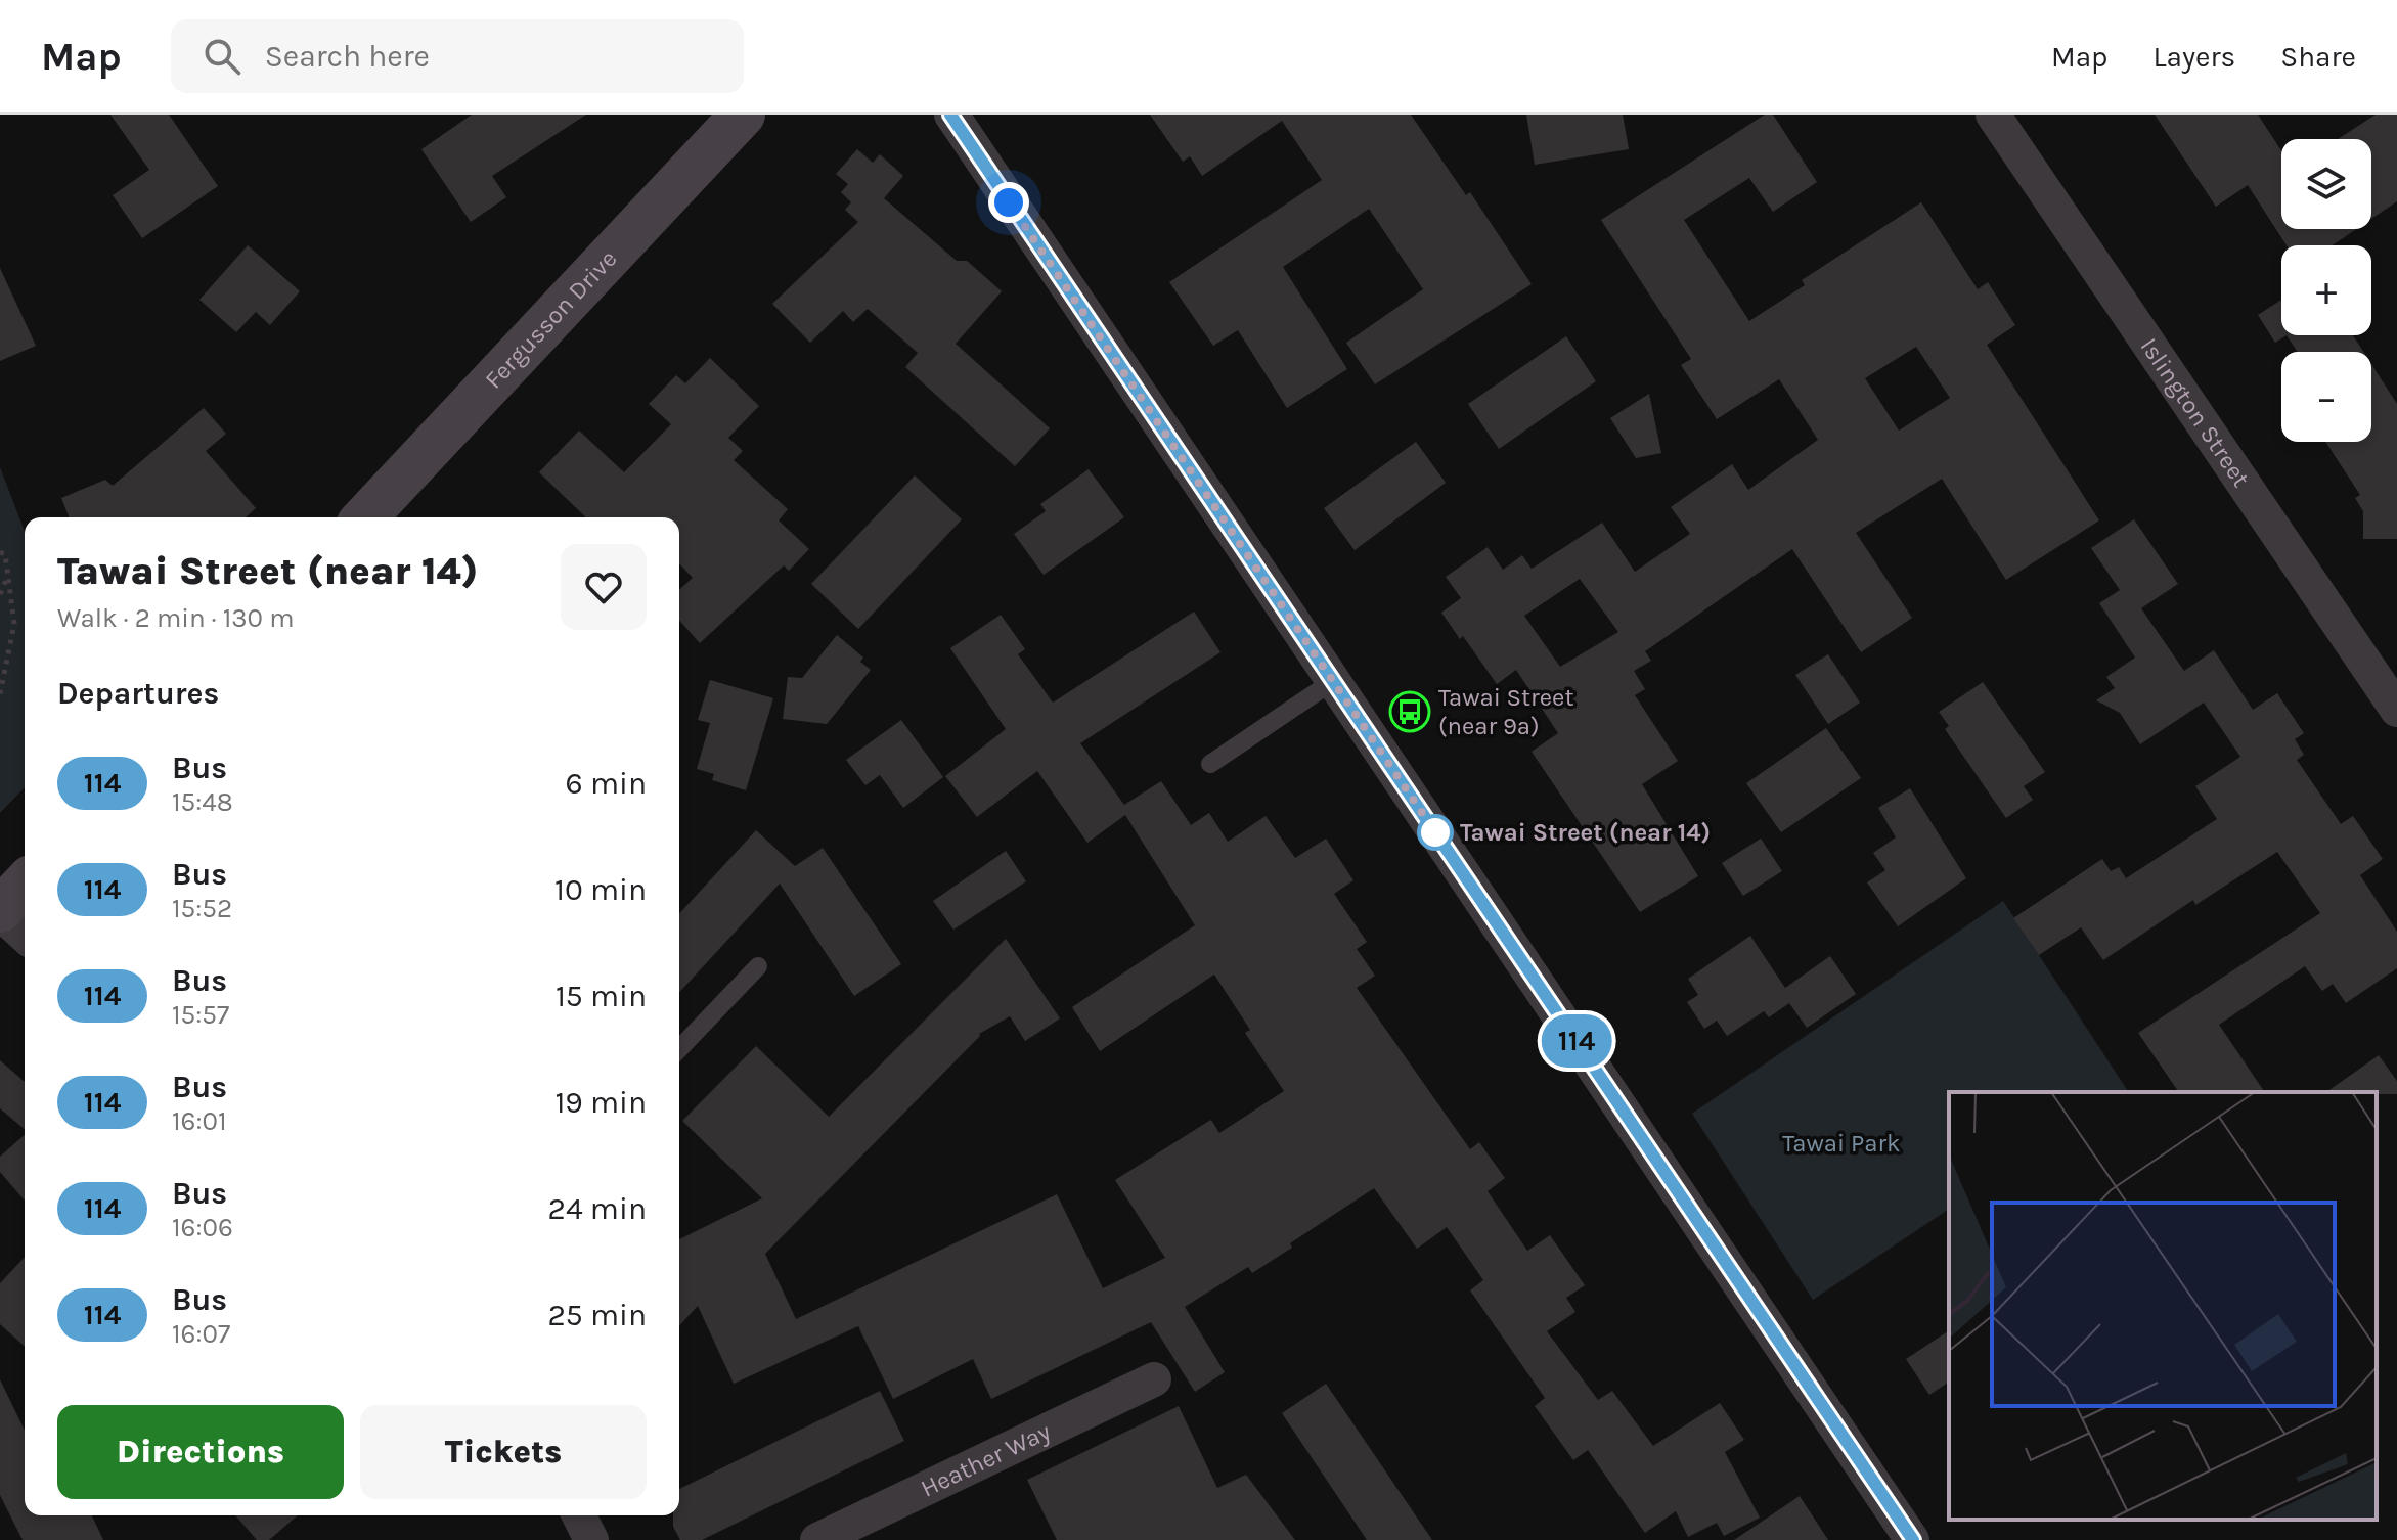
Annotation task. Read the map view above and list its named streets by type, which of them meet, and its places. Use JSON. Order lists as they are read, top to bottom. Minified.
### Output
{"streets":{"main road":["Fergusson Drive"],"street":["Islington Street","Heather Way"]},"parks":["Tawai Park"],"places":{"bus stop":["Tawai Street (near 9a)"],"other":["Tawai Street (near 14)"]},"lines":["bus line 114"],"page":{"header":"Map","search":"Search here","nav":["Map","Layers","Share"],"on_map":"114","map_buttons":["+","−"],"heading":[["Tawai Street (near 14)","Walk · 2 min · 130 m"],"Departures"],"list":[{"mark":"114","name":"Bus","note":"15:48","value":"6 min"},{"mark":"114","name":"Bus","note":"15:52","value":"10 min"},{"mark":"114","name":"Bus","note":"15:57","value":"15 min"},{"mark":"114","name":"Bus","note":"16:01","value":"19 min"},{"mark":"114","name":"Bus","note":"16:06","value":"24 min"},{"mark":"114","name":"Bus","note":"16:07","value":"25 min"}],"buttons":["Directions","Tickets"]}}
